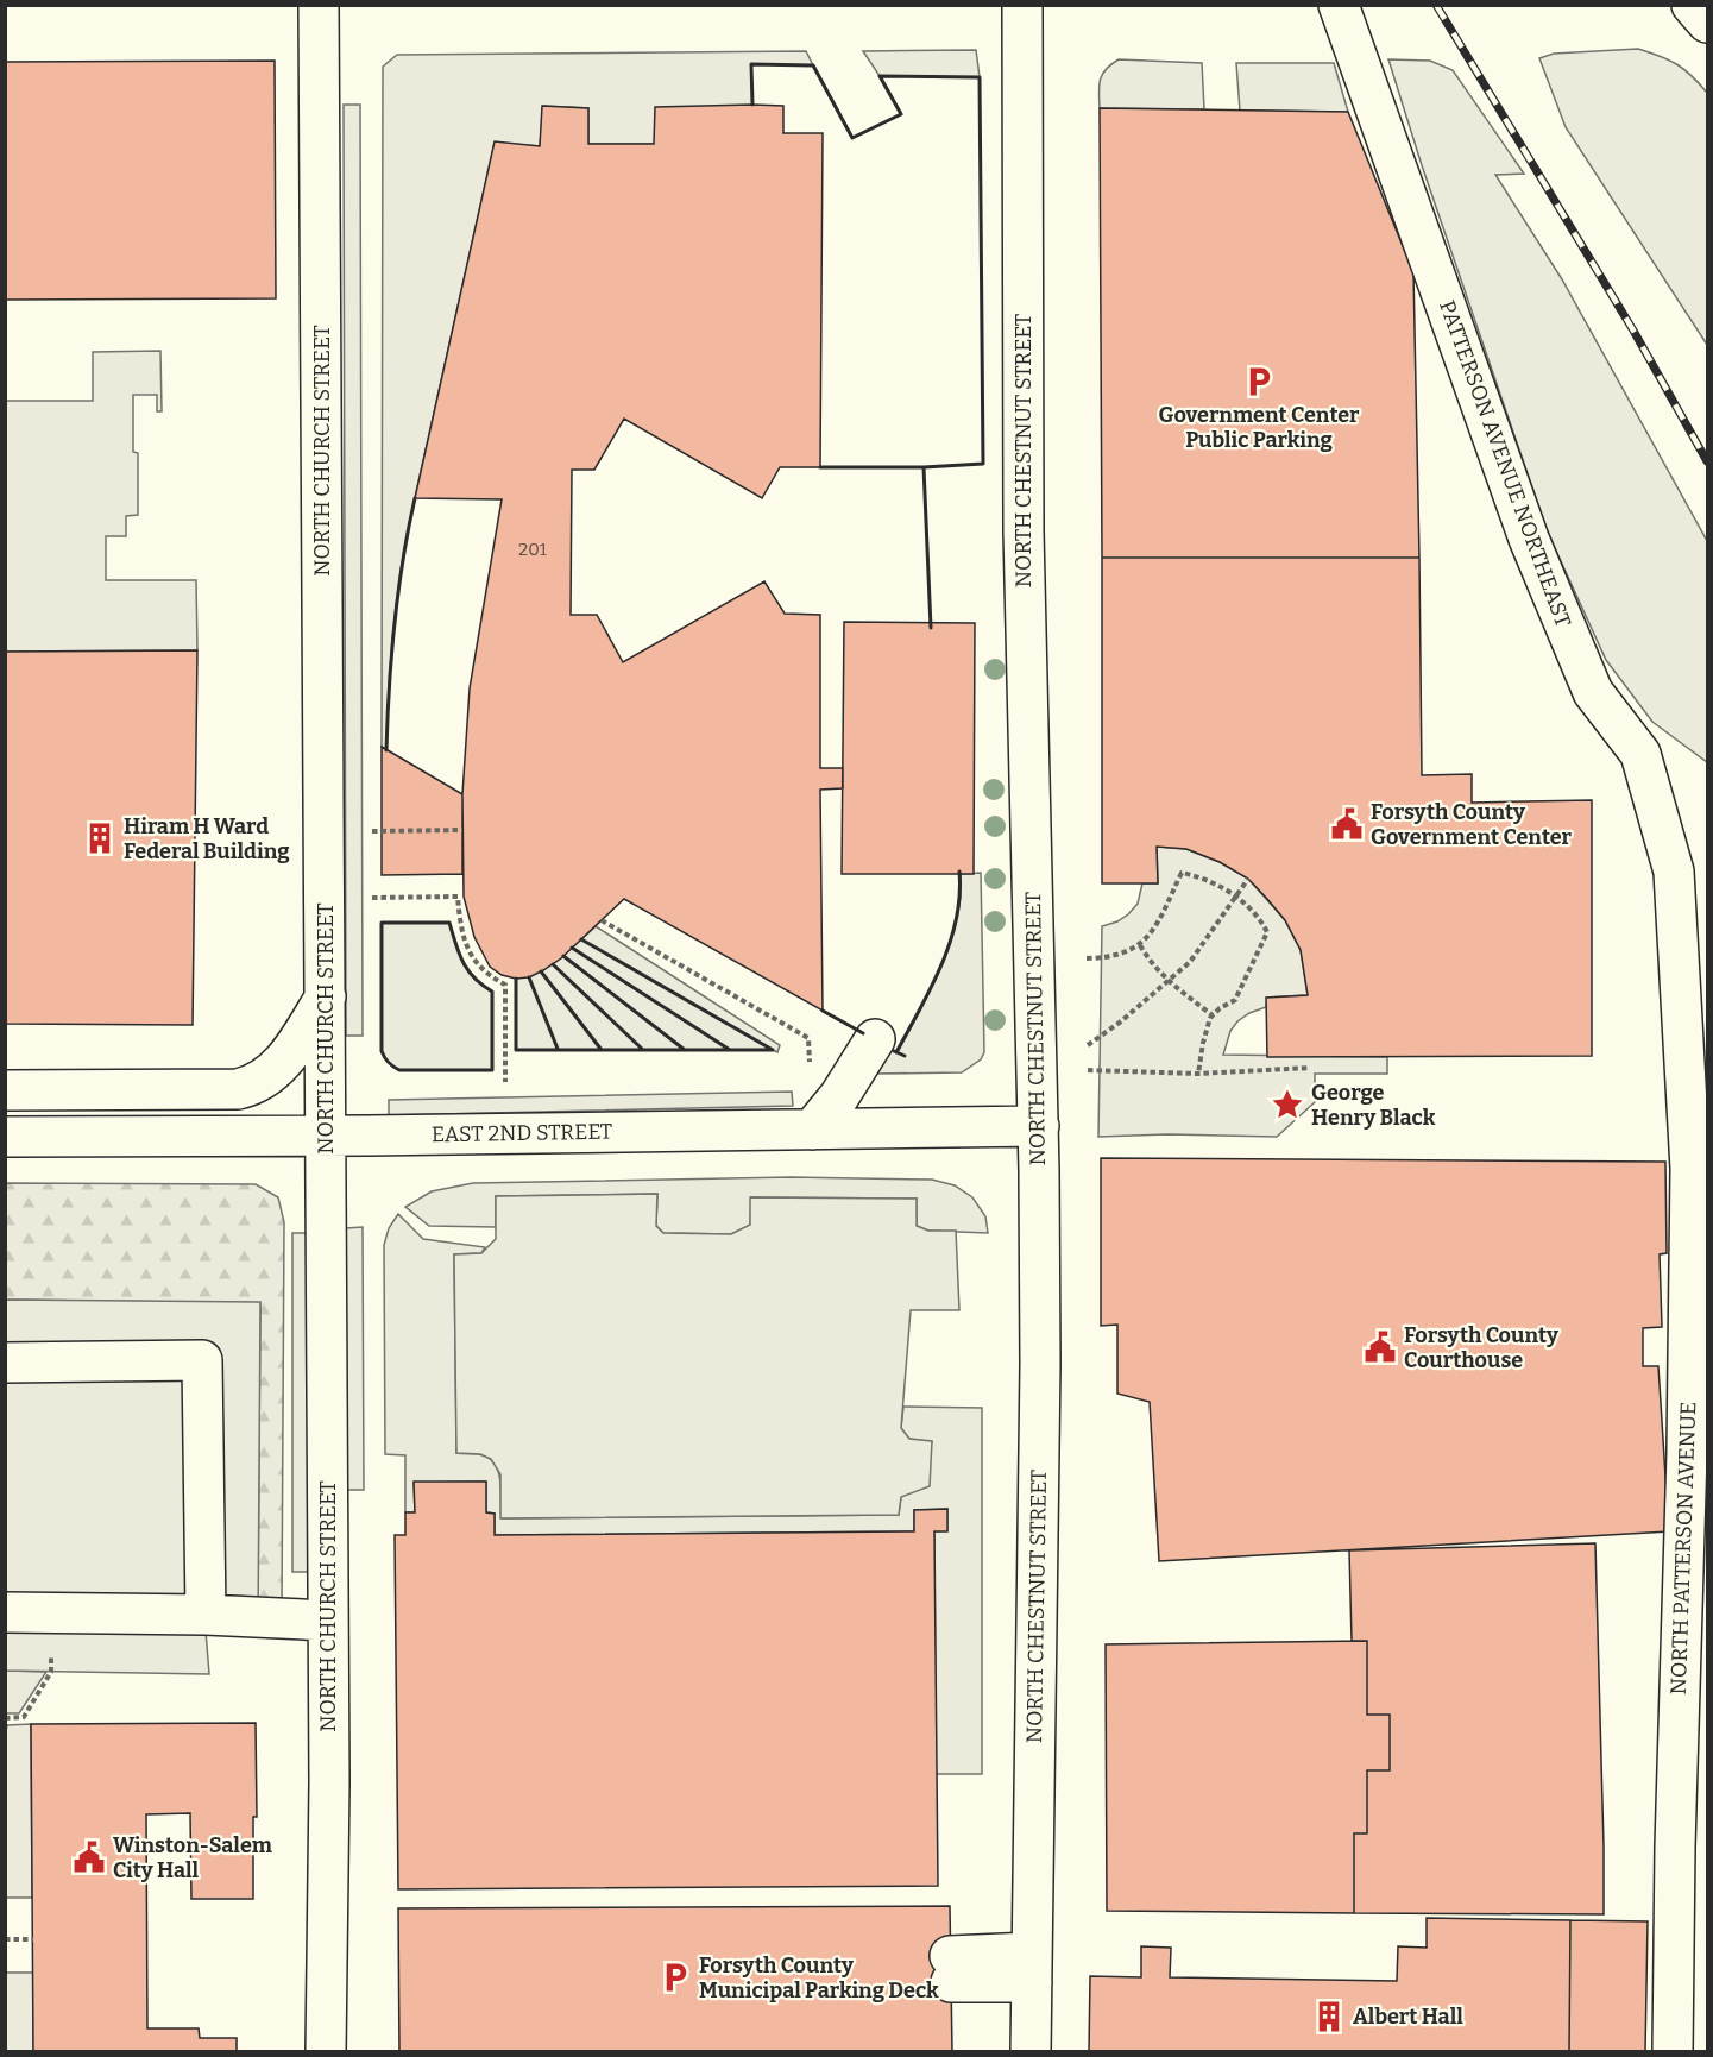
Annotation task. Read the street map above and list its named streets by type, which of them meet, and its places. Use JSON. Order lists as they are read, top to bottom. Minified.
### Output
{"streets":{"street":["NORTH CHURCH STREET","NORTH CHESTNUT STREET","PATTERSON AVENUE NORTHEAST","EAST 2ND STREET","NORTH PATTERSON AVENUE"]},"crossings":[["NORTH CHURCH STREET","EAST 2ND STREET"],["NORTH CHESTNUT STREET","EAST 2ND STREET"],["PATTERSON AVENUE NORTHEAST","NORTH PATTERSON AVENUE"]],"places":{"parking":["Government Center Public Parking","Forsyth County Municipal Parking Deck"],"public building":["Forsyth County Government Center","Forsyth County Courthouse","Winston-Salem City Hall"],"building":["Hiram H Ward Federal Building","Albert Hall"],"place":["George Henry Black"]},"house_numbers":["201"]}
